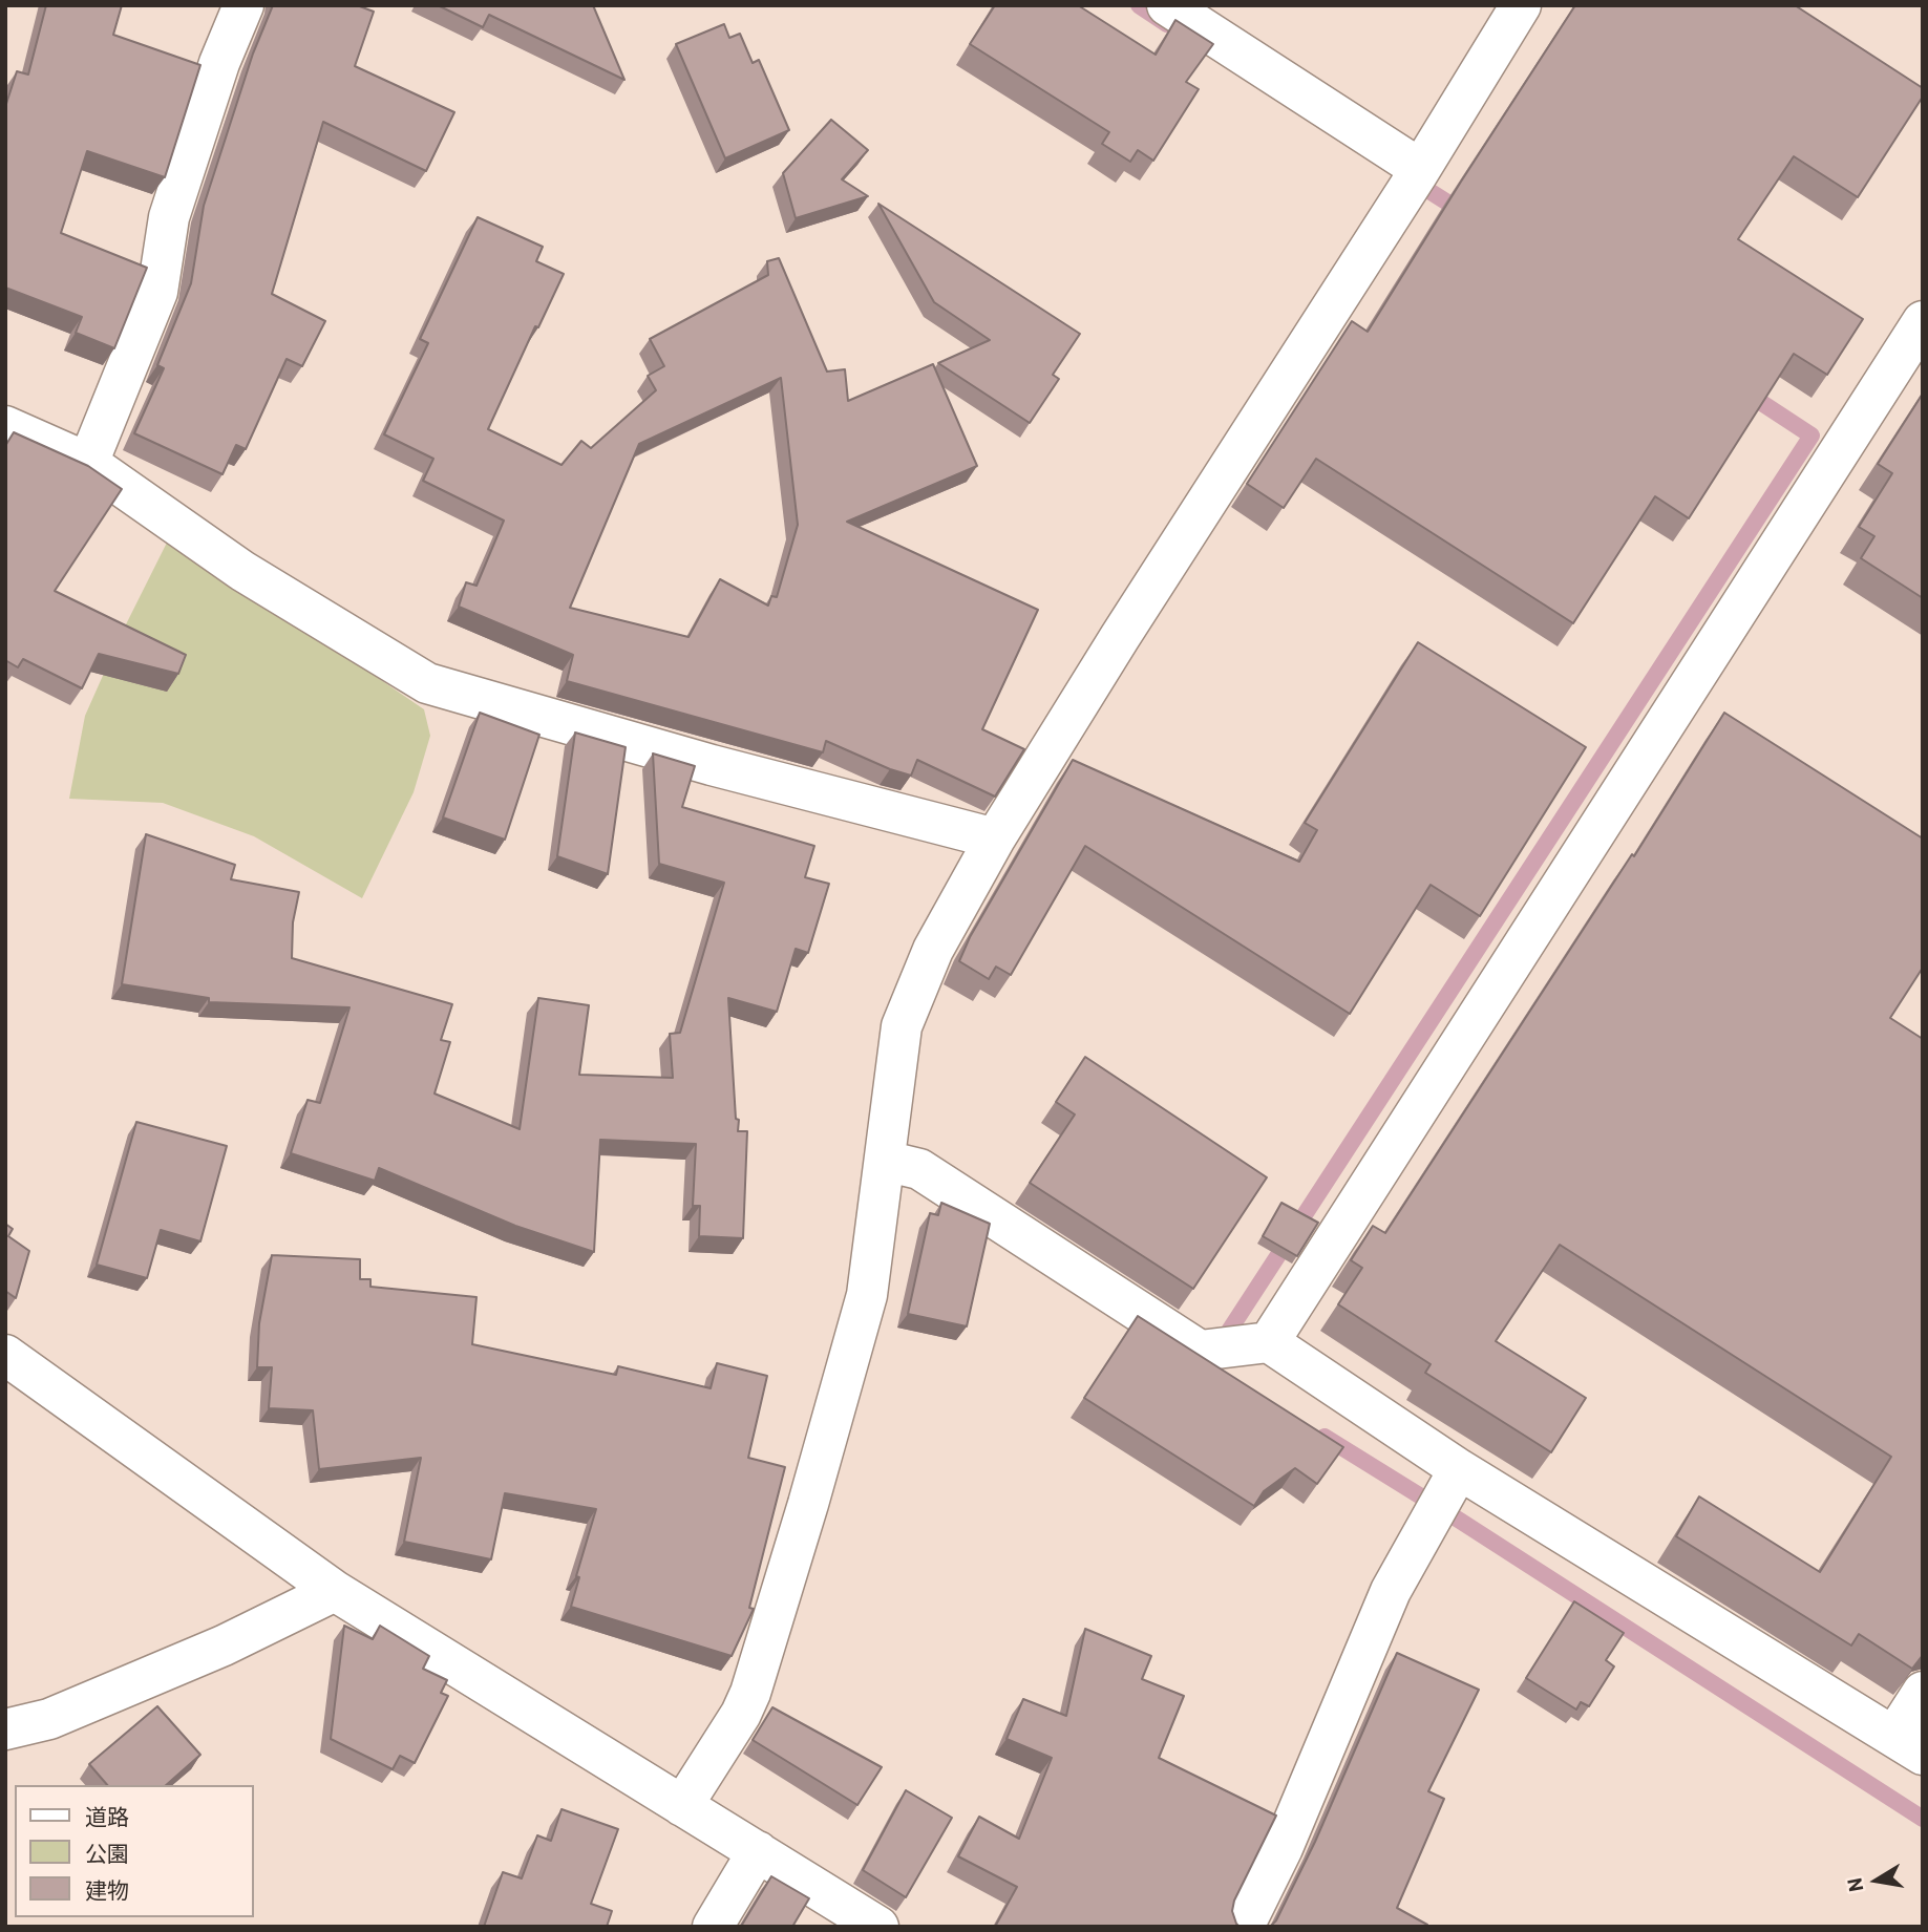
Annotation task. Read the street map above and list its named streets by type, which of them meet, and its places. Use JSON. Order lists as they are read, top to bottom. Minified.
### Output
{"legend":["道路","公園","建物"],"north":"left"}
